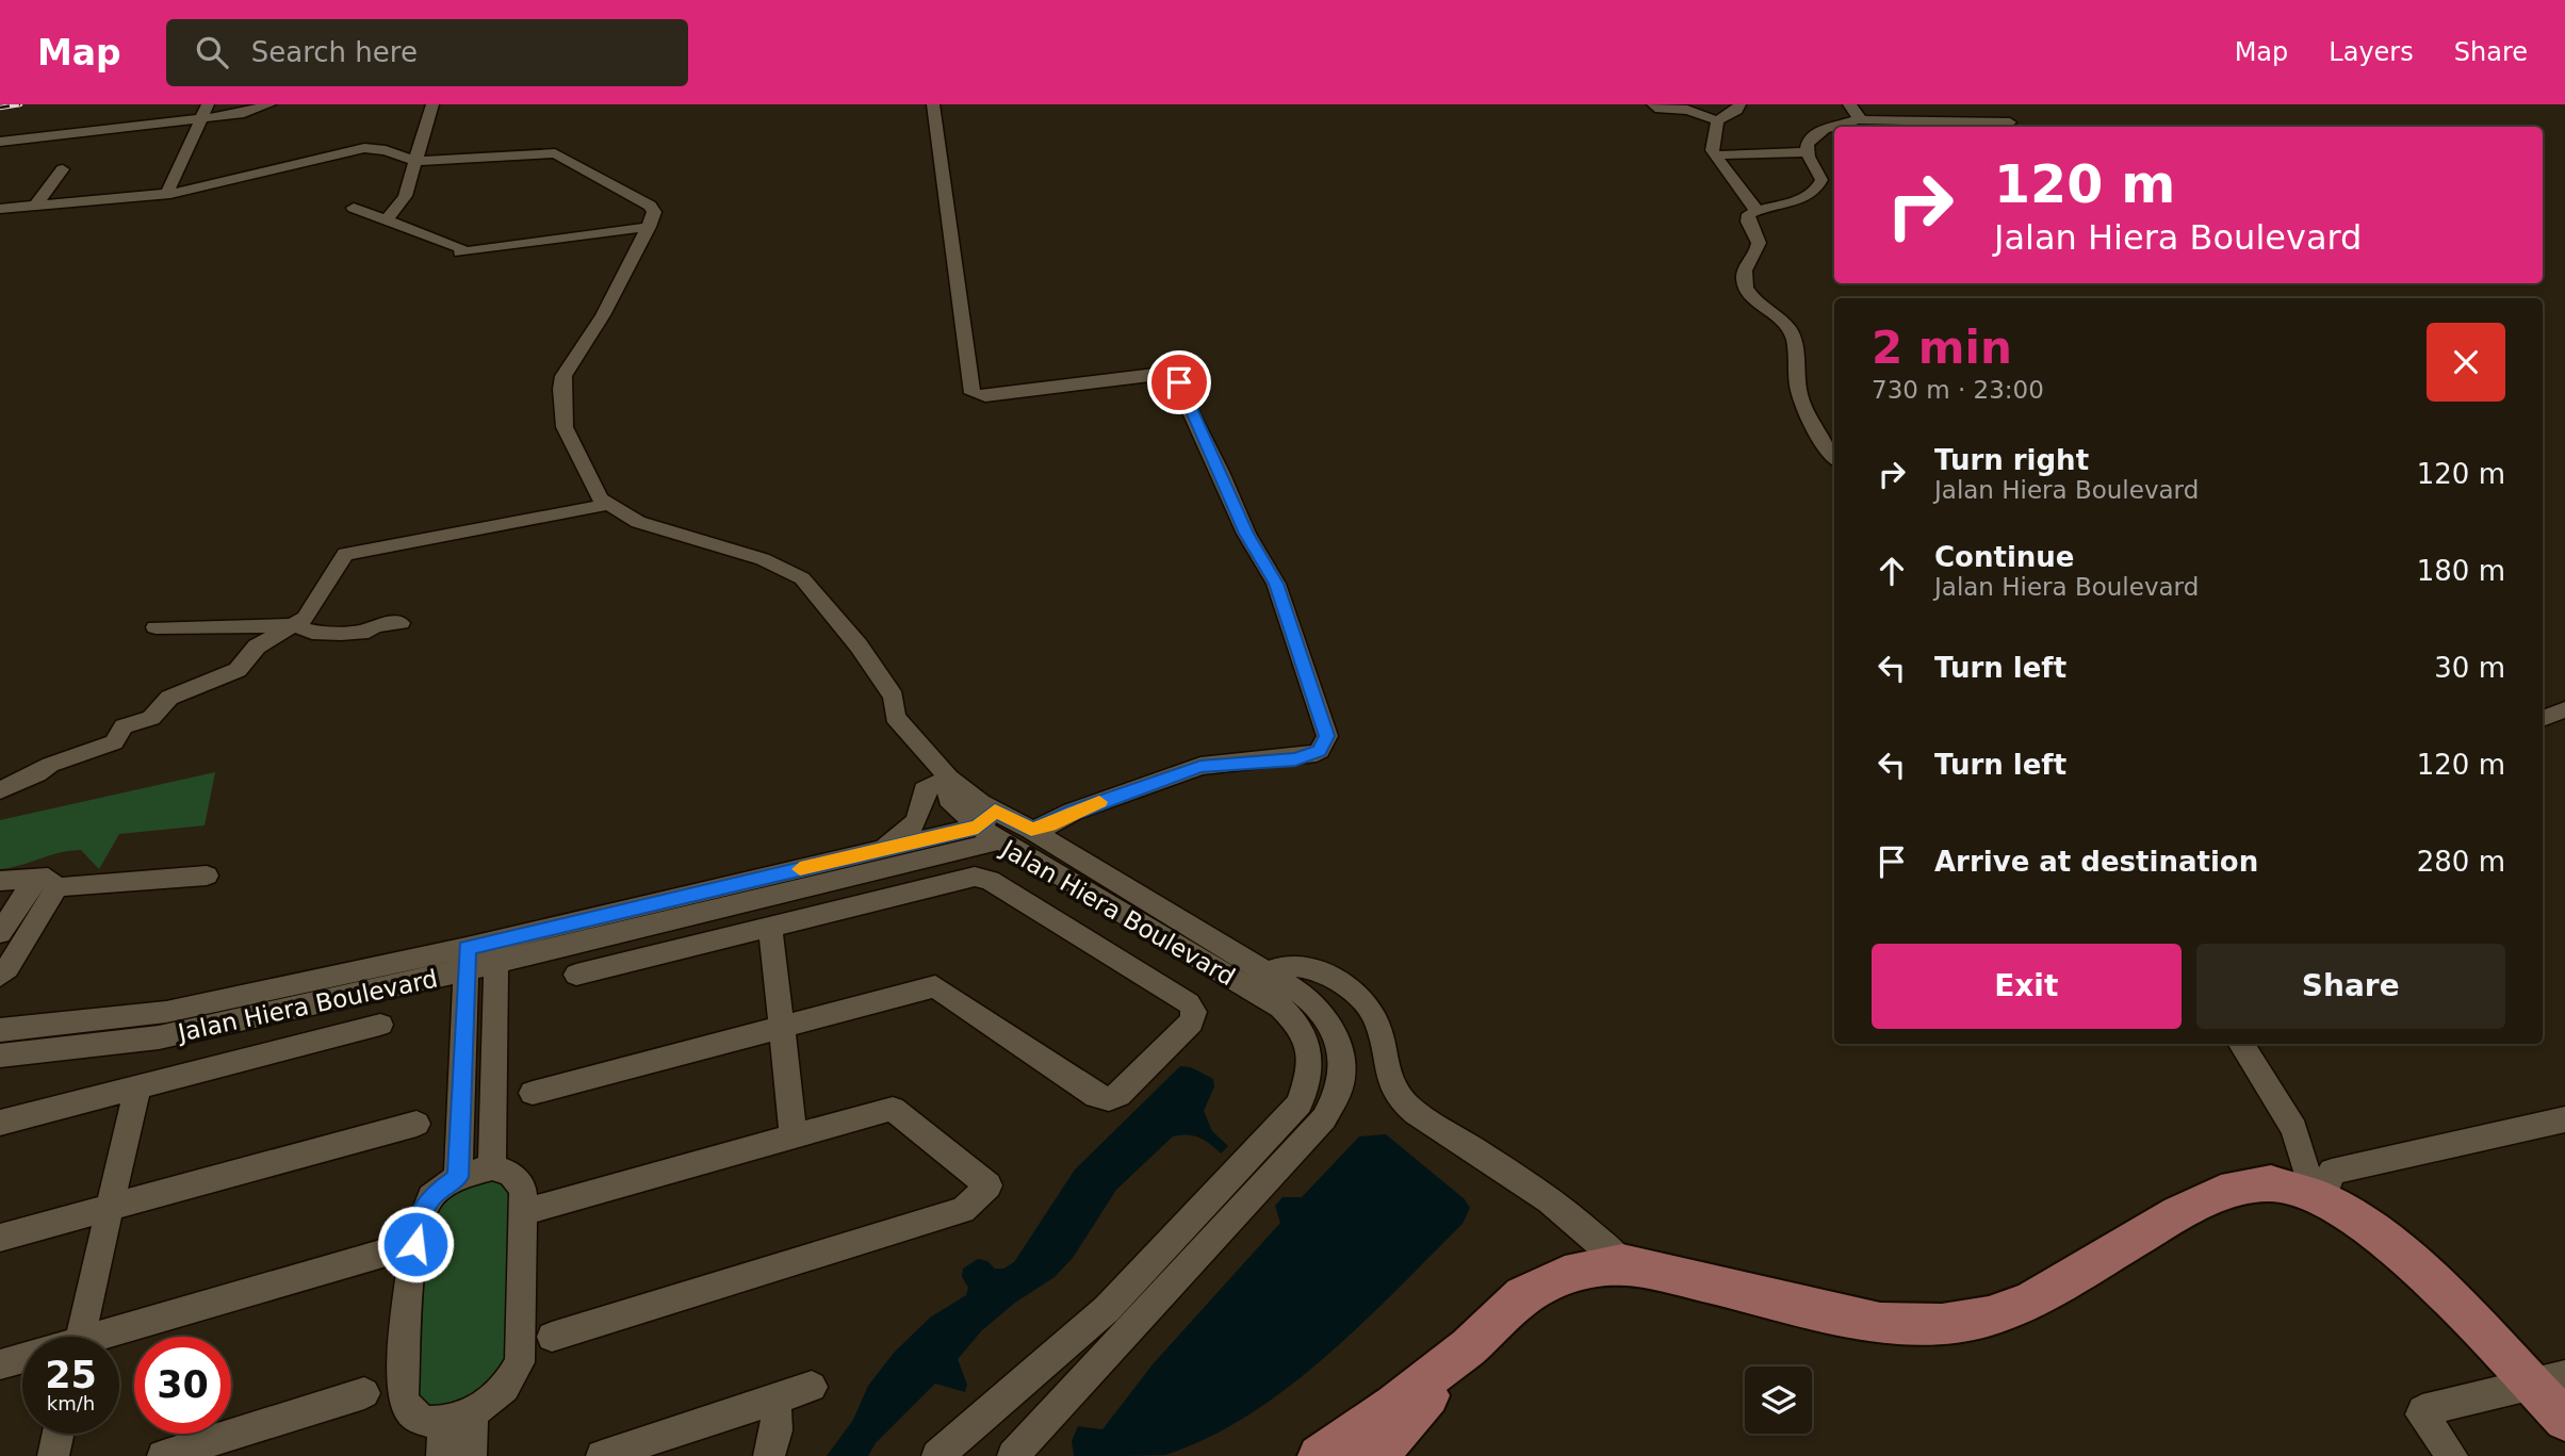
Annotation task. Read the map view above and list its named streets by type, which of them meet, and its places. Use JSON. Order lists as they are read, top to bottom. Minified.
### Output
{"streets":{"street":["Jalan Hiera Boulevard"]},"page":{"header":"Map","search":"Search here","nav":["Map","Layers","Share"],"turn":["120 m","Jalan Hiera Boulevard"],"heading":["2 min","730 m · 23:00"],"list":[{"name":"Turn right","note":"Jalan Hiera Boulevard","value":"120 m"},{"name":"Continue","note":"Jalan Hiera Boulevard","value":"180 m"},{"name":"Turn left","value":"30 m"},{"name":"Turn left","value":"120 m"},{"name":"Arrive at destination","value":"280 m"}],"buttons":["Exit","Share"],"speed":"25 km/h","limit":"30"}}
